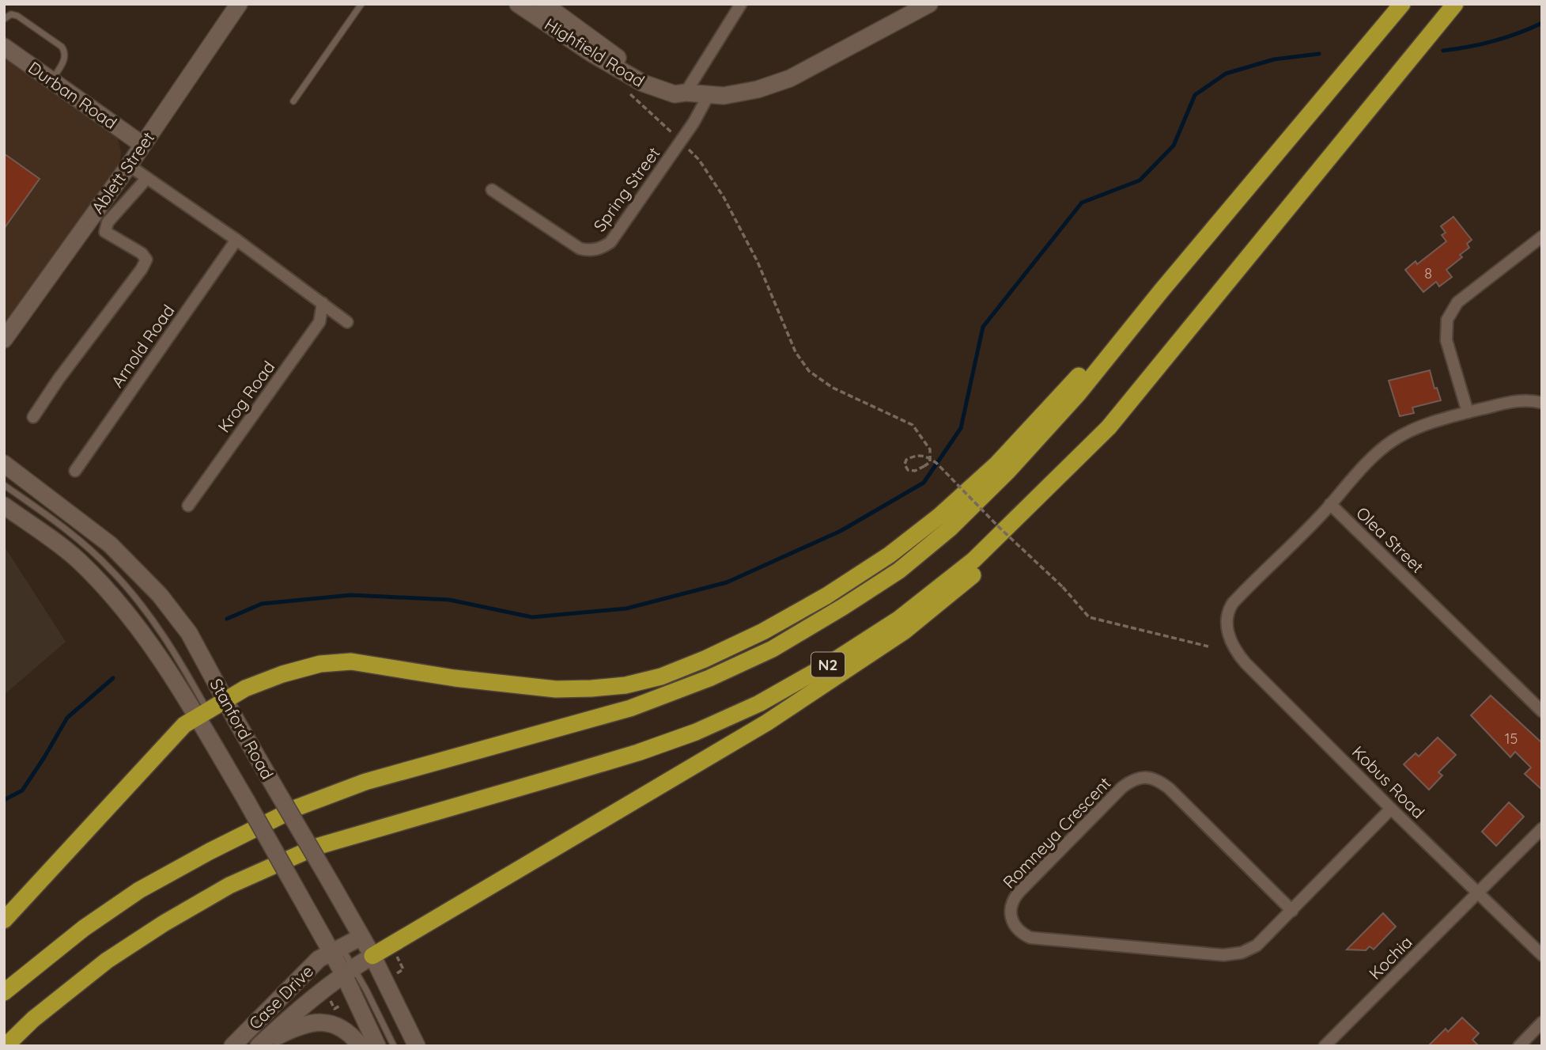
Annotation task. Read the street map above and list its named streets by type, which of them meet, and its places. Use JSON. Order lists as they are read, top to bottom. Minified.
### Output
{"streets":{"highway":["N2"],"main road":["Highfield Road","Durban Road","Ablett Street","Stanford Road","Case Drive"],"street":["Spring Street","Arnold Road","Krog Road","Olea Street","Kobus Road","Romneya Crescent","Kochia"]},"crossings":[["Durban Road","Ablett Street"],["Olea Street","Kobus Road"],["Stanford Road","Case Drive"],["Kobus Road","Romneya Crescent"],["Kobus Road","Kochia"]],"house_numbers":["8","15"]}
